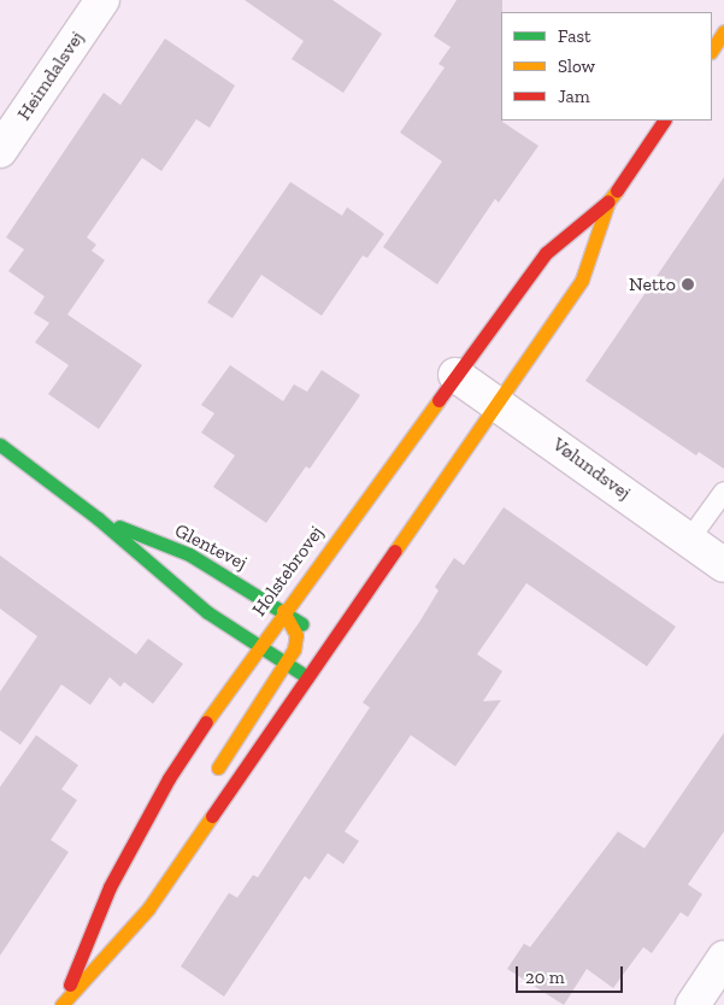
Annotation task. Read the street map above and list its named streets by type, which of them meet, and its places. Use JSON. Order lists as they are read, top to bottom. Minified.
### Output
{"streets":{"main road":["Glentevej","Holstebrovej"],"street":["Heimdalsvej","Vølundsvej"]},"crossings":[["Vølundsvej","Holstebrovej"],["Glentevej","Holstebrovej"]],"places":["Netto"],"legend":["Fast","Slow","Jam"],"scale_bar":"20 m"}
